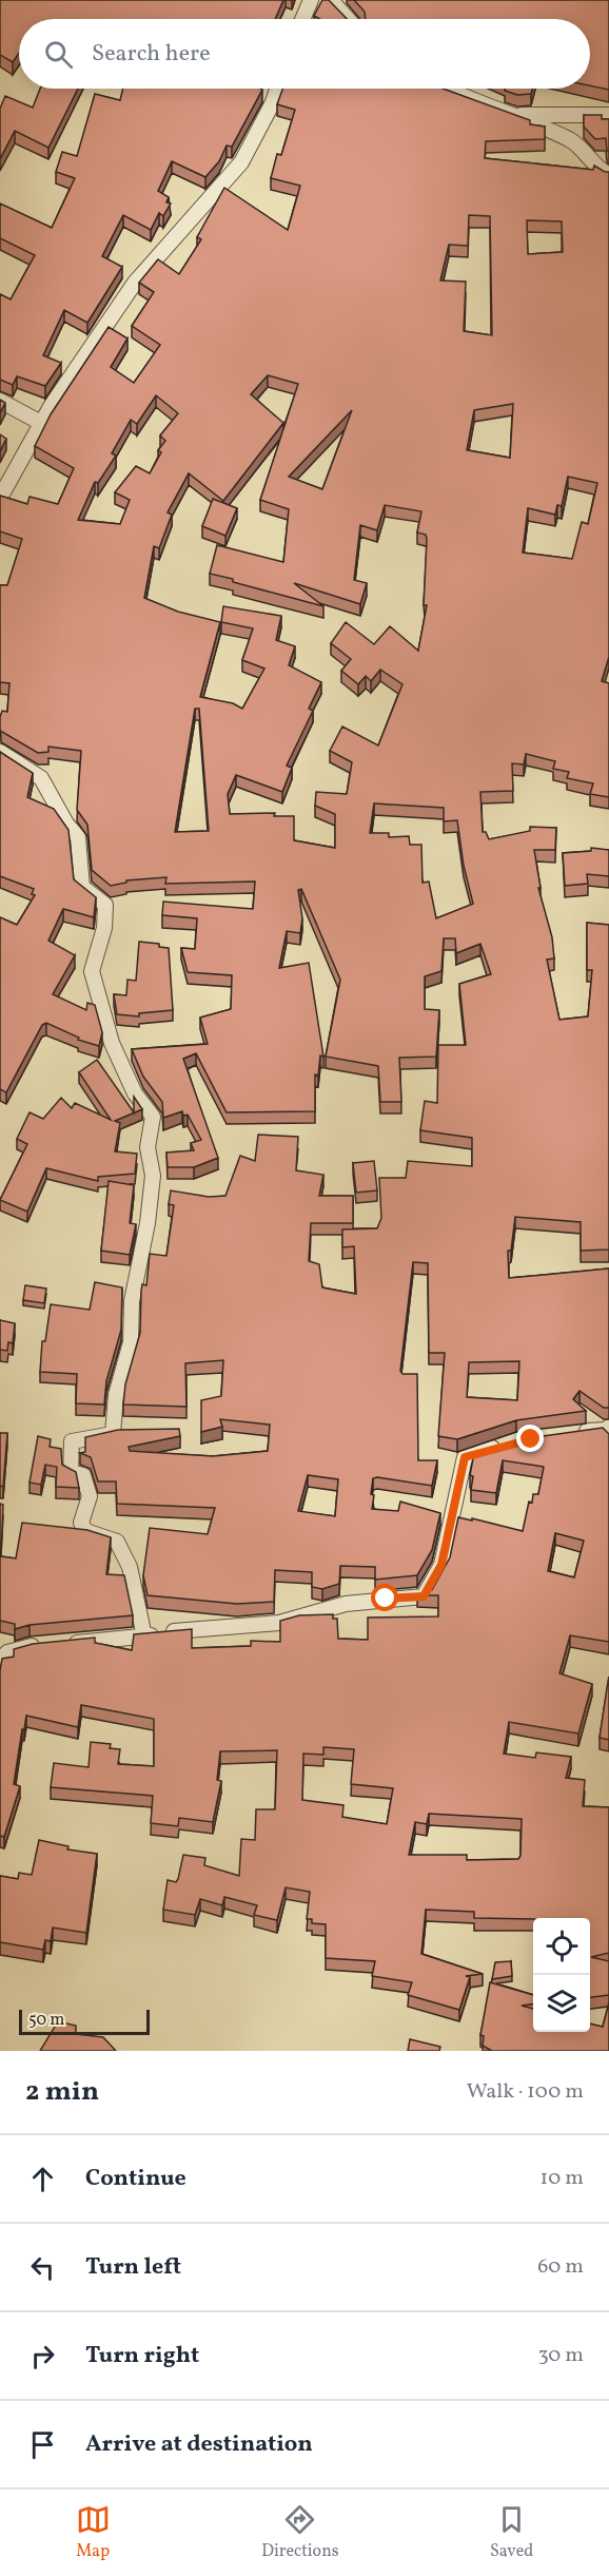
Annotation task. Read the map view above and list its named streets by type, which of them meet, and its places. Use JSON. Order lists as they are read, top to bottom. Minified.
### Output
{"scale_bar":"50 m","page":{"search":"Search here","scale":"50 m","heading":["2 min","Walk · 100 m"],"list":[["Continue","10 m"],["Turn left","60 m"],["Turn right","30 m"],"Arrive at destination"],"nav":["Map","Directions","Saved"]}}
